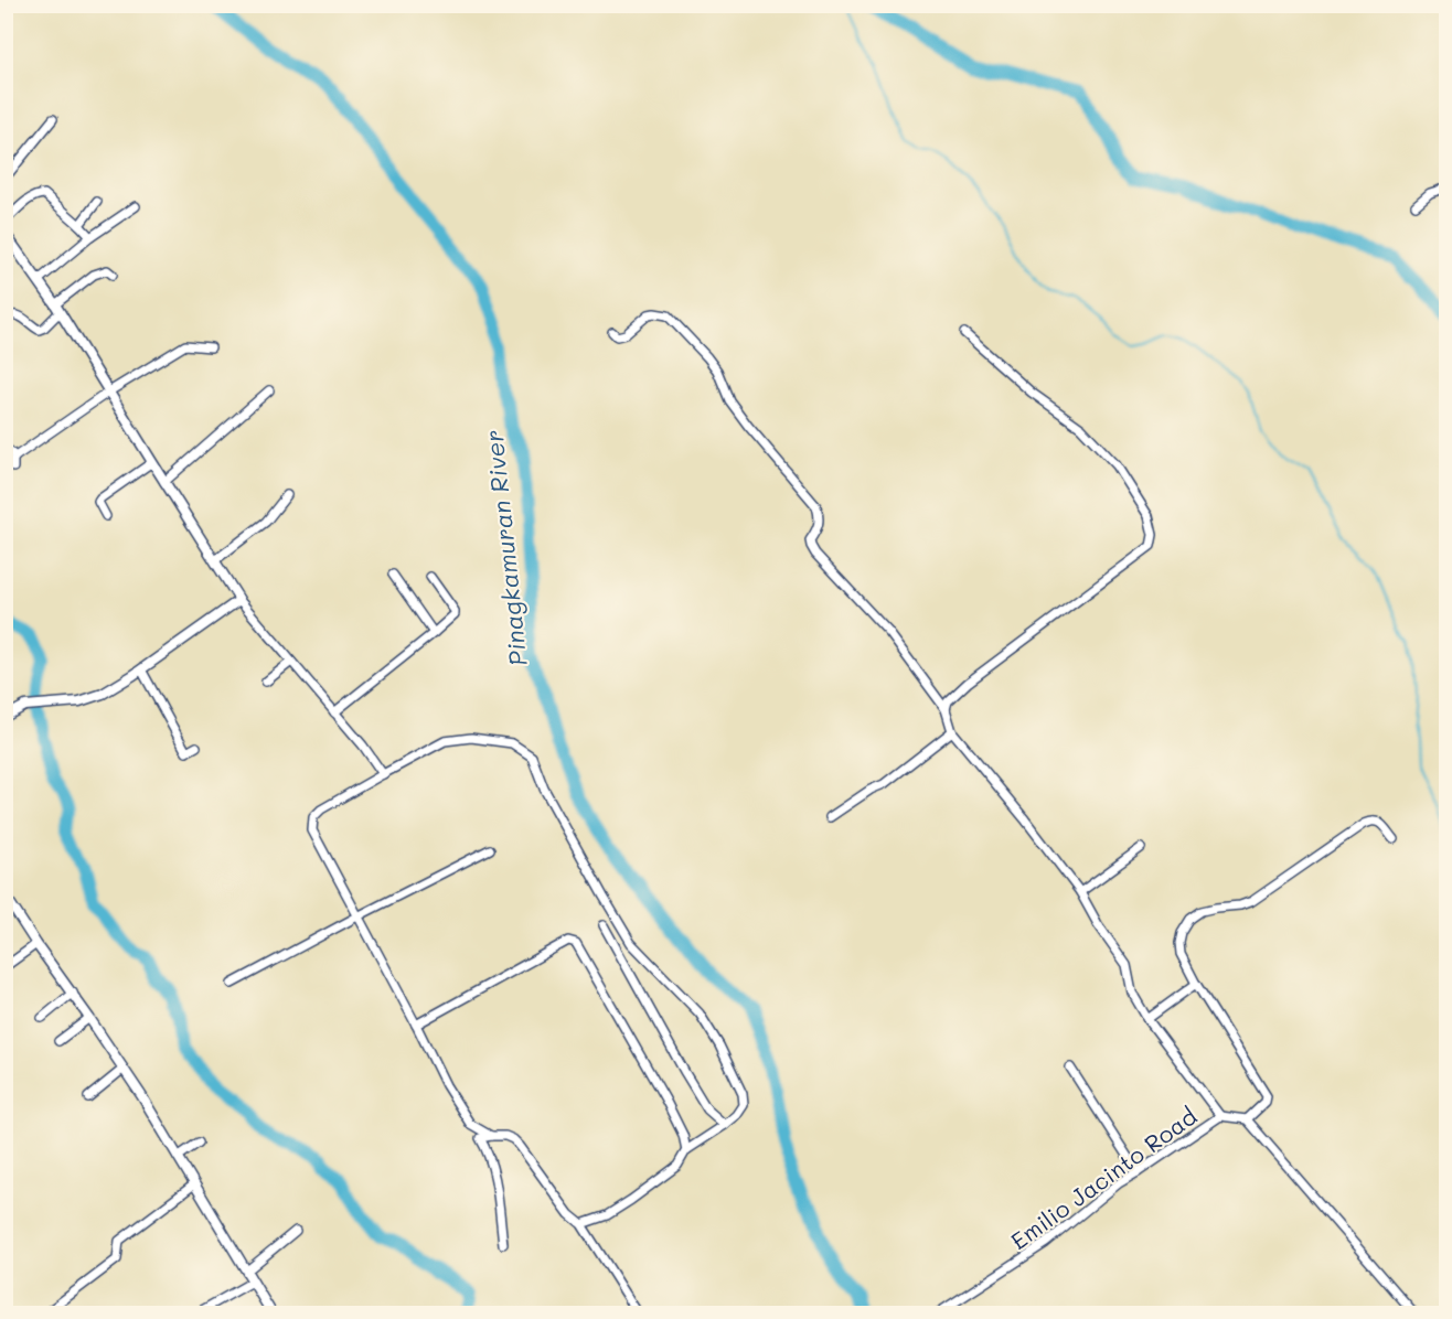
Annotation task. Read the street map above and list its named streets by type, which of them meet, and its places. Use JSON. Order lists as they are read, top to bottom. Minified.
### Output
{"streets":{"street":["Emilio Jacinto Road"]},"water":["Pinagkamuran River"]}
